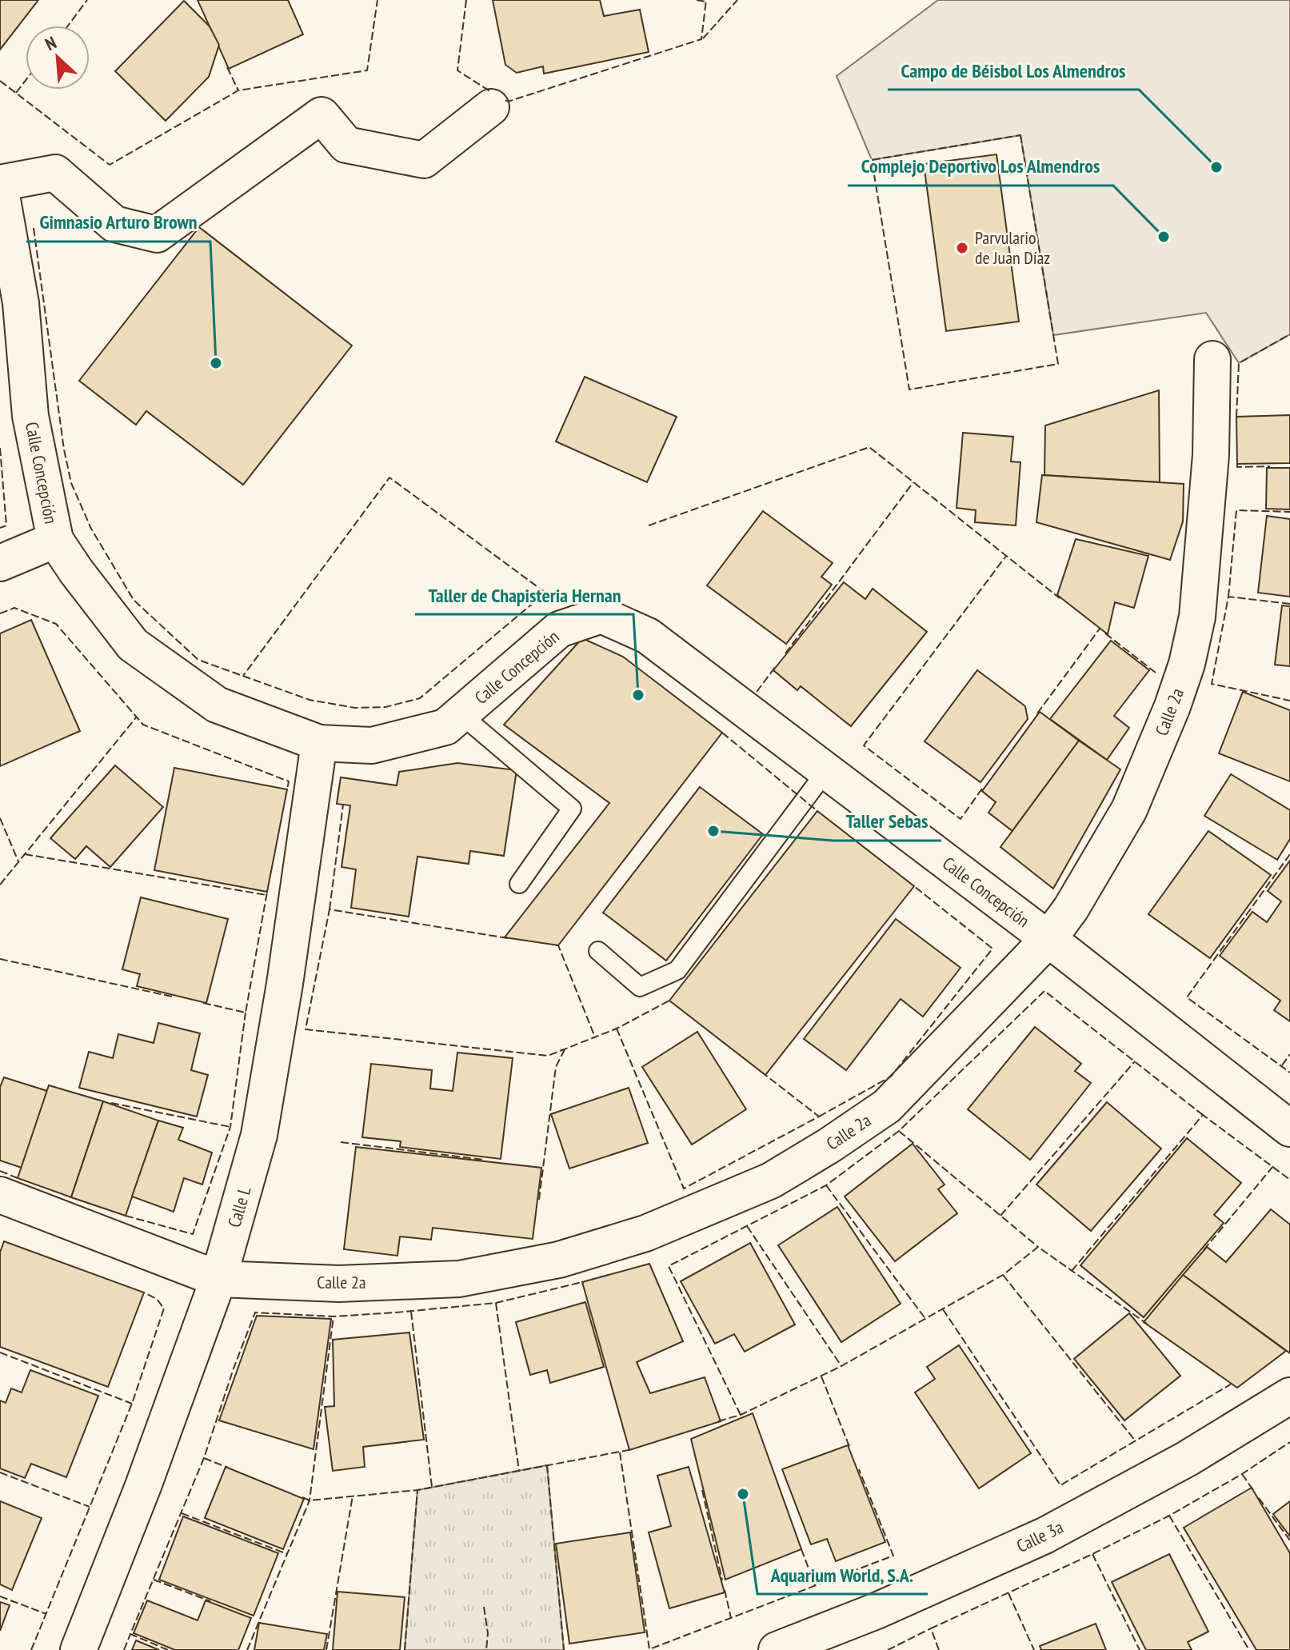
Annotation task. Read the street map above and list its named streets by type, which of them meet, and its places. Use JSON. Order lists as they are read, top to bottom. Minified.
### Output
{"streets":{"street":["Calle Concepción","Calle 2a","Calle L","Calle 3a"]},"crossings":[["Calle Concepción","Calle 2a"],["Calle Concepción","Calle L"],["Calle 2a","Calle L"]],"places":["Campo de Béisbol Los Almendros","Complejo Deportivo Los Almendros","Parvulario de Juan Díaz","Gimnasio Arturo Brown","Taller de Chapisteria Hernan","Taller Sebas","Aquarium World, S.A."],"north":"top left"}
